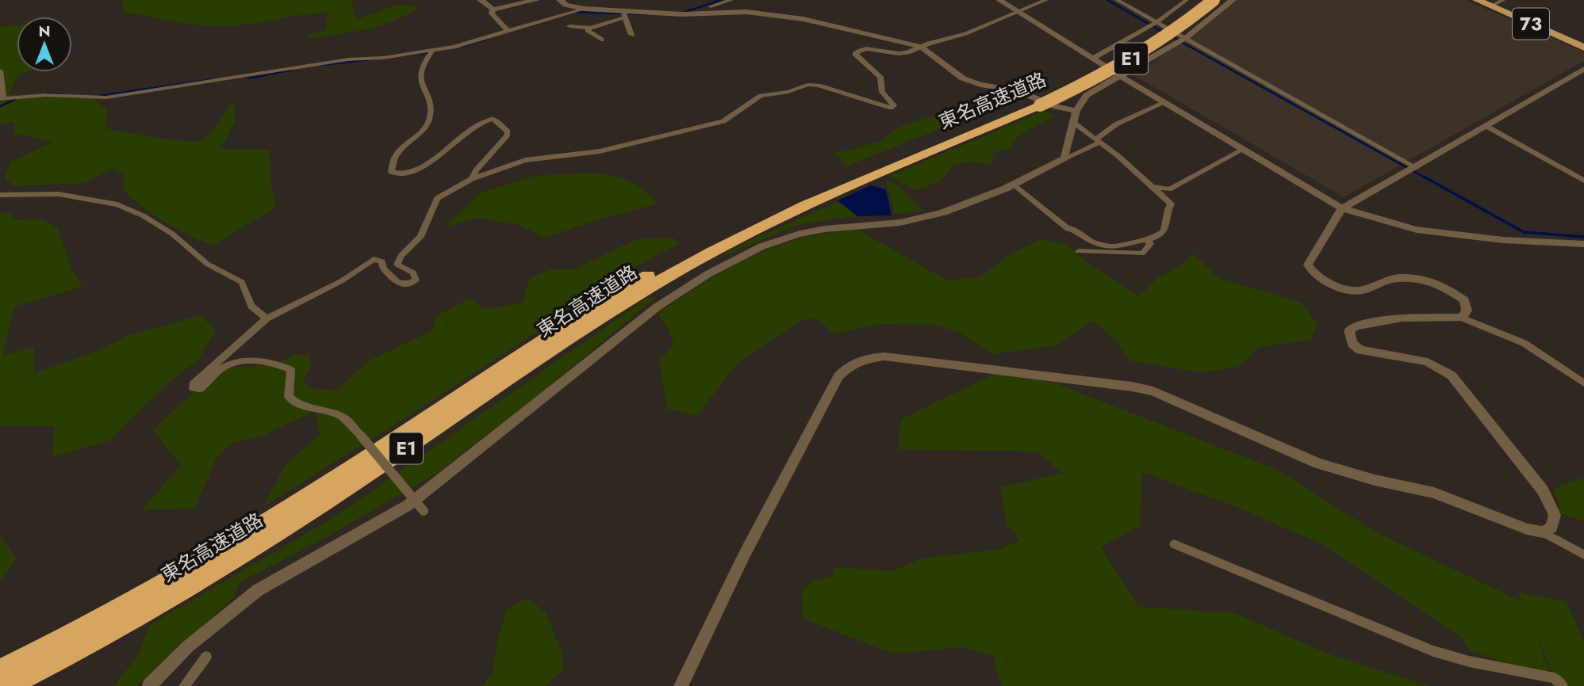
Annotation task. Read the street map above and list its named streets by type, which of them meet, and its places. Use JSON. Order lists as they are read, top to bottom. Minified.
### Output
{"streets":{"highway":["E1","東名高速道路"],"main road":["73"]},"north":"top"}
